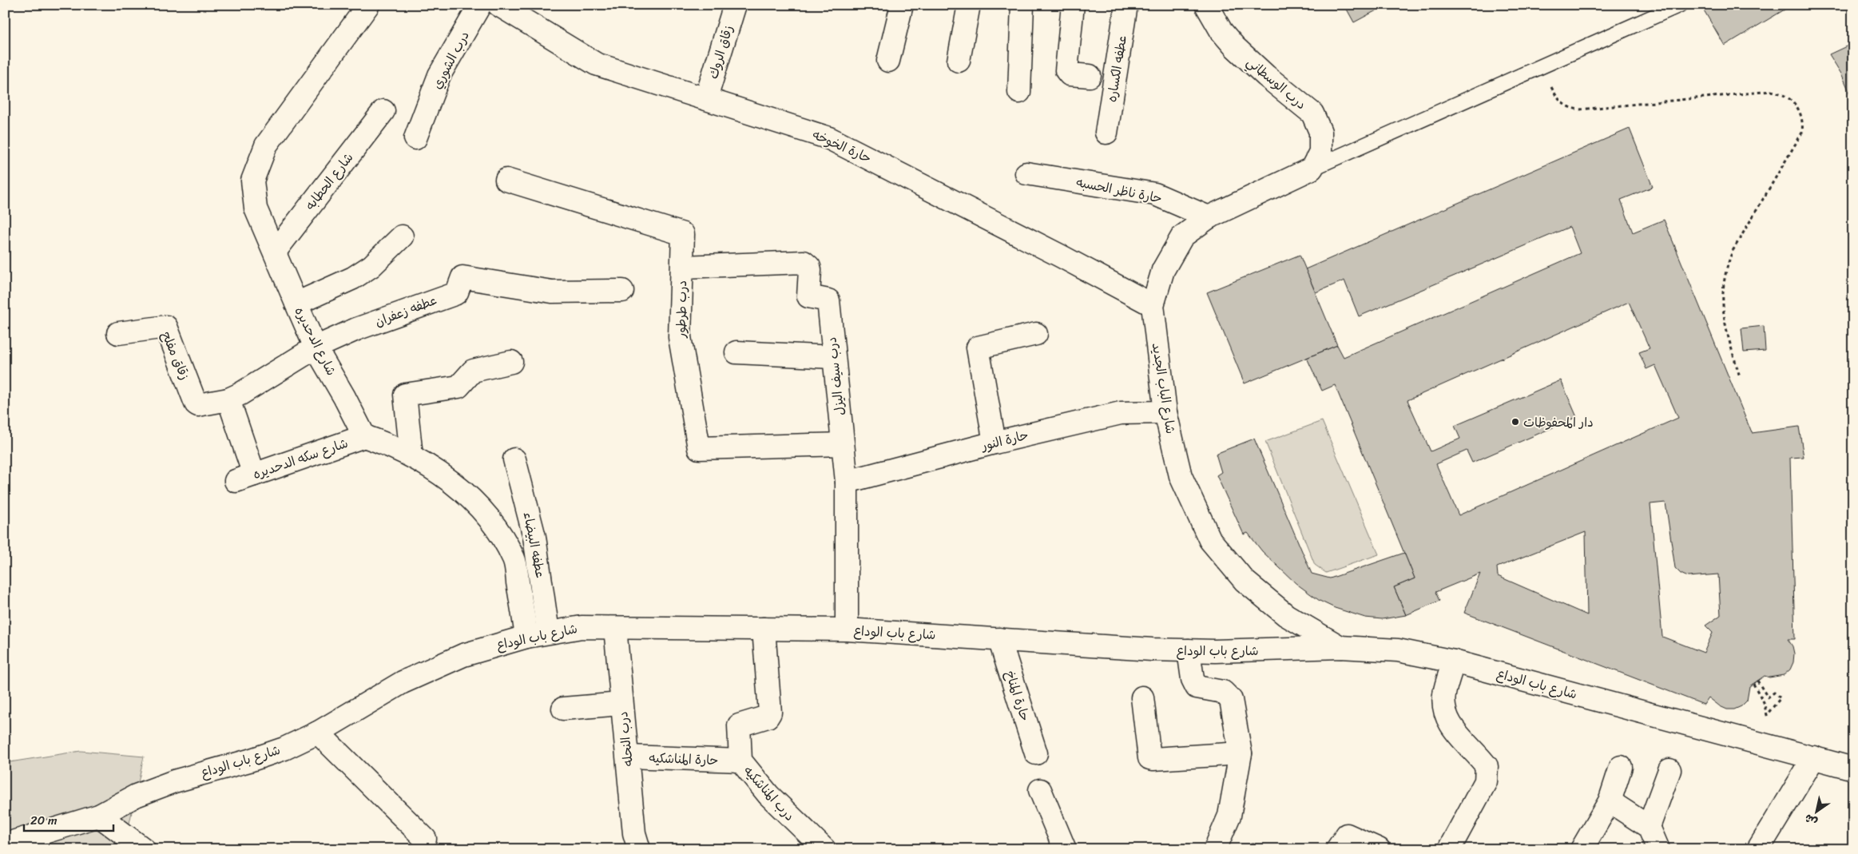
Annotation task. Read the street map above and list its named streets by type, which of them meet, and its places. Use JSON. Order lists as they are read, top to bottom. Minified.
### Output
{"streets":{"street":["زقاق الروك","درب الشوري","عطفه الكساره","درب الوسطاني","حارة الخوخه","شارع الحطابه","حارة ناظر الحسبه","درب طرطور","عطفه زعفران","شارع الدحديره","زقاق مفلح","درب سيف اليزل","شارع الباب الجديد","حارة النور","شارع سكه الدحديره","عطفه البيضاء","شارع باب الوداع","حارة المناخ","درب النحله","حارة المناشكيه","درب المناشكيه"]},"crossings":[["زقاق الروك","حارة الخوخه"],["درب الوسطاني","شارع الباب الجديد"],["حارة الخوخه","شارع الباب الجديد"],["شارع الحطابه","شارع الدحديره"],["حارة ناظر الحسبه","شارع الباب الجديد"],["درب طرطور","درب سيف اليزل"],["عطفه زعفران","شارع الدحديره"],["عطفه زعفران","زقاق مفلح"],["عطفه زعفران","شارع سكه الدحديره"],["شارع الدحديره","شارع سكه الدحديره"],["درب سيف اليزل","حارة النور"],["درب سيف اليزل","شارع باب الوداع"],["شارع الباب الجديد","حارة النور"],["شارع الباب الجديد","شارع باب الوداع"],["عطفه البيضاء","شارع باب الوداع"],["شارع باب الوداع","حارة المناخ"],["شارع باب الوداع","درب النحله"],["شارع باب الوداع","درب المناشكيه"],["درب النحله","حارة المناشكيه"],["حارة المناشكيه","درب المناشكيه"]],"places":["دار المحفوظات"],"scale_bar":"20 m","north":"bottom left"}
